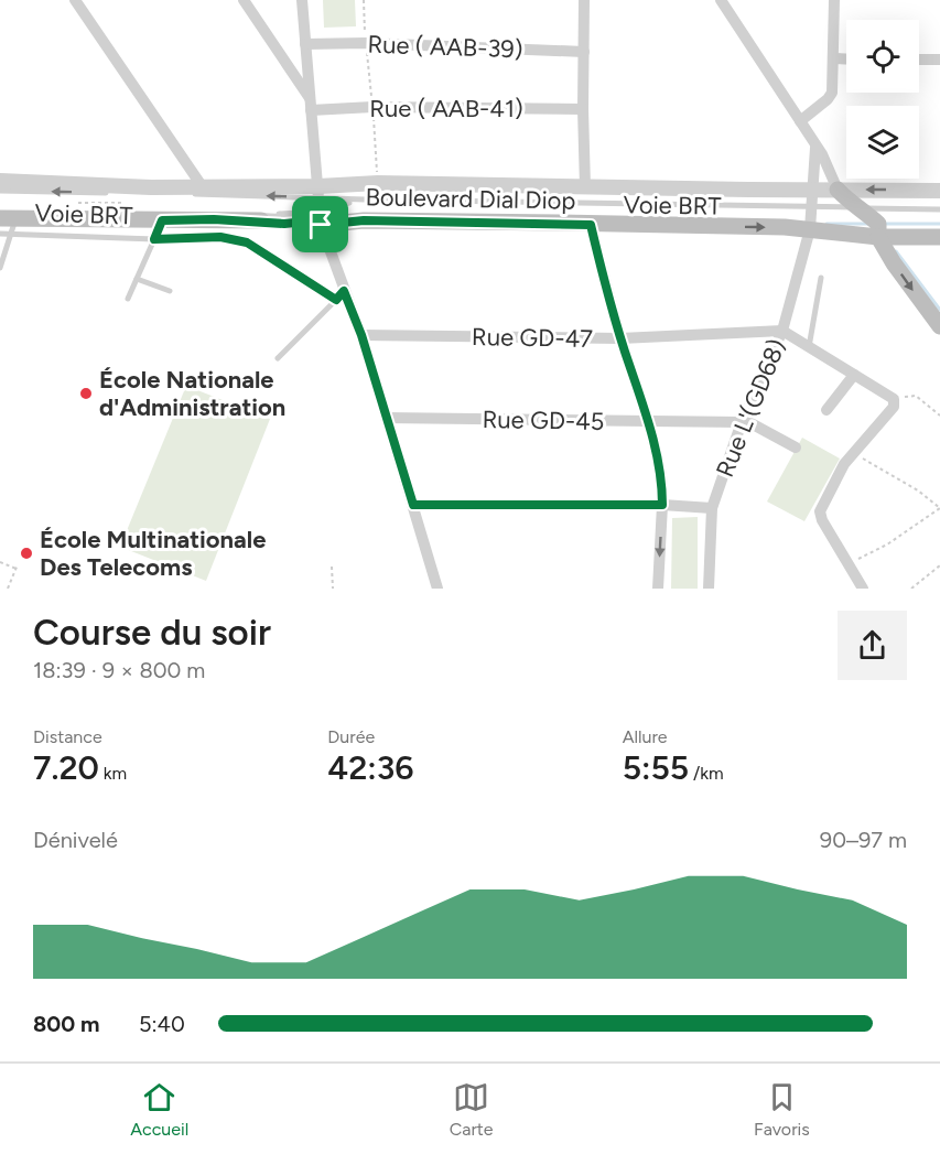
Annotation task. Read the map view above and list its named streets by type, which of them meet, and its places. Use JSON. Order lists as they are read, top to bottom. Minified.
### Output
{"streets":{"main road":["Boulevard Dial Diop"],"street":["Rue ( AAB-39)","Rue ( AAB-41)","Rue GD-47","Rue L'(GD68)","Rue GD-45"],"lane":["Voie BRT"]},"crossings":[["Boulevard Dial Diop","Voie BRT"],["Boulevard Dial Diop","Rue L'(GD68)"],["Voie BRT","Rue L'(GD68)"],["Rue GD-47","Rue L'(GD68)"],["Rue L'(GD68)","Rue GD-45"]],"places":["École Nationale d'Administration","École Multinationale Des Telecoms"],"page":{"heading":["Course du soir","18:39 · 9 × 800 m"],"stats":[["Distance","7.20 km"],["Durée","42:36"],["Allure","5:55 /km"]],"chart":["Dénivelé","90–97 m"],"list":[{"name":"800 m","note":"5:40"}],"tabs":["Accueil","Carte","Favoris"]}}
